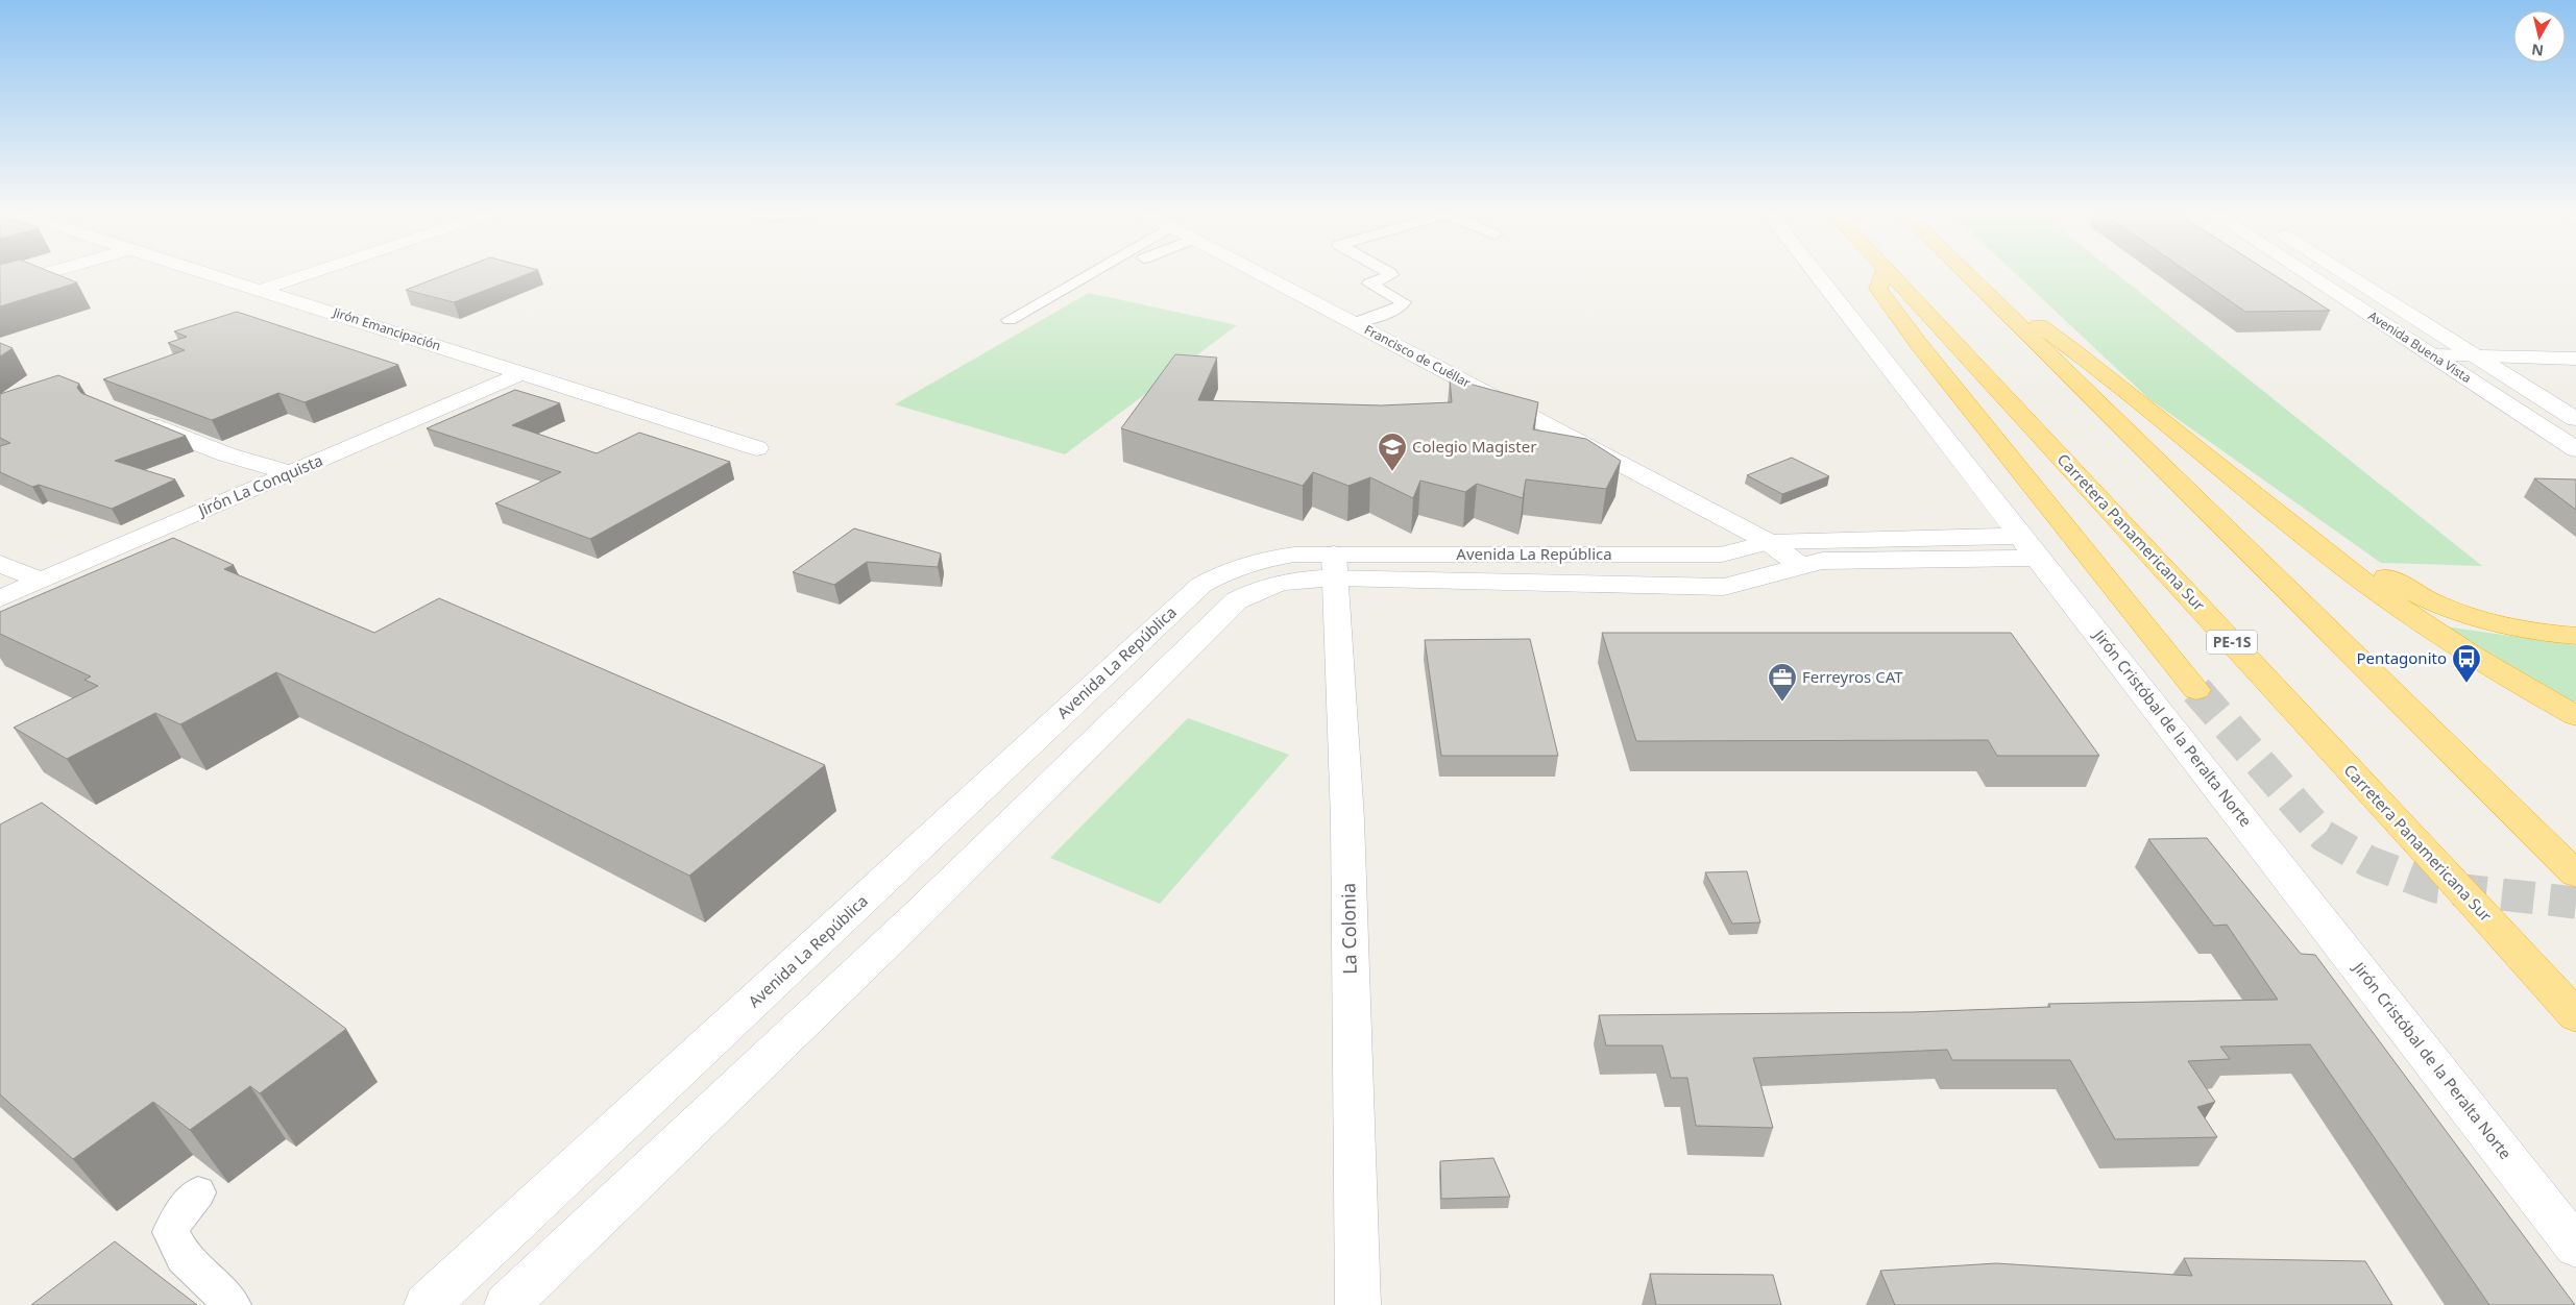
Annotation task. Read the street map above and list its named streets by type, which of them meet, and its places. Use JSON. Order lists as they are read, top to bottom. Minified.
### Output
{"streets":{"highway":["Carretera Panamericana Sur","PE-1S"],"street":["Jirón Emancipación","Avenida Buena Vista","Francisco de Cuéllar","Jirón La Conquista","Avenida La República","Jirón Cristóbal de la Peralta Norte","La Colonia"]},"crossings":[["Jirón Emancipación","Jirón La Conquista"],["Francisco de Cuéllar","Avenida La República"],["Avenida La República","Jirón Cristóbal de la Peralta Norte"],["Avenida La República","La Colonia"]],"places":{"school or university":["Colegio Magister"],"bus stop":["Pentagonito"],"office":["Ferreyros CAT"]},"north":"bottom"}
